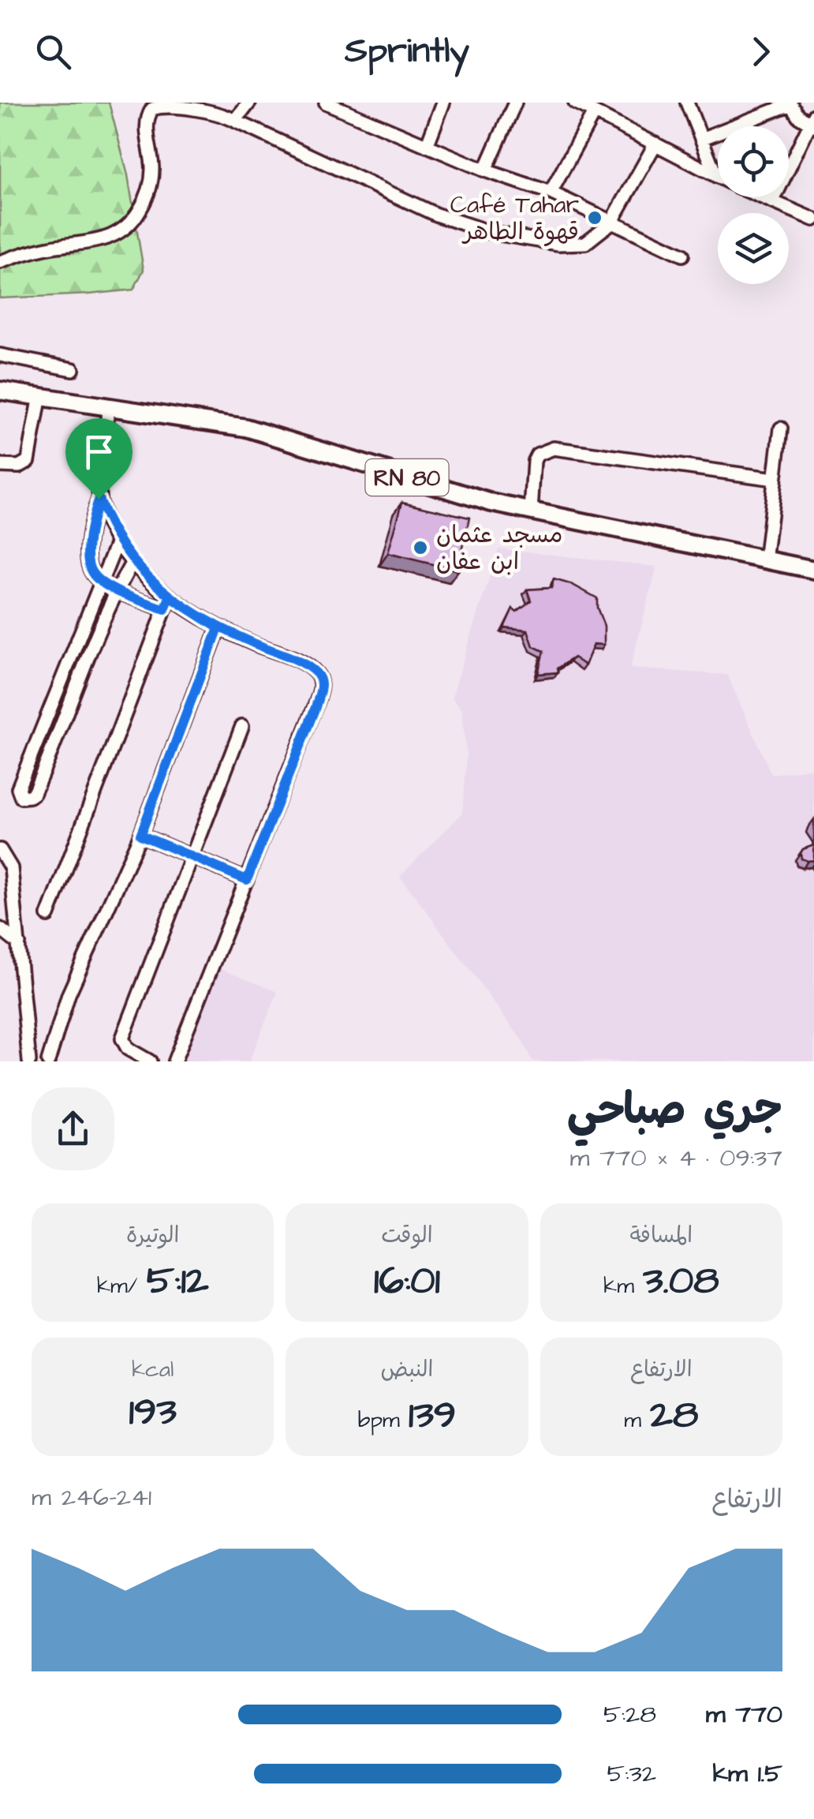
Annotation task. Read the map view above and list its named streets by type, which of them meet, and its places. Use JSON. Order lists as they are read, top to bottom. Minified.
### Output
{"streets":{"main road":["RN 80"]},"places":["Café Tahar قهوة الطاهر","مسجد عثمان ابن عفان"],"page":{"header":"Sprintly","heading":["جري صباحي","09:37 · 4 × 770 m"],"stats":[["المسافة","3.08 km"],["الوقت","16:01"],["الوتيرة","5:12 /km"],["الارتفاع","28 m"],["النبض","139 bpm"],["kcal","193"]],"chart":["الارتفاع","241–246 m"],"list":[{"name":"770 m","note":"5:28"},{"name":"1.5 km","note":"5:32"}]}}
